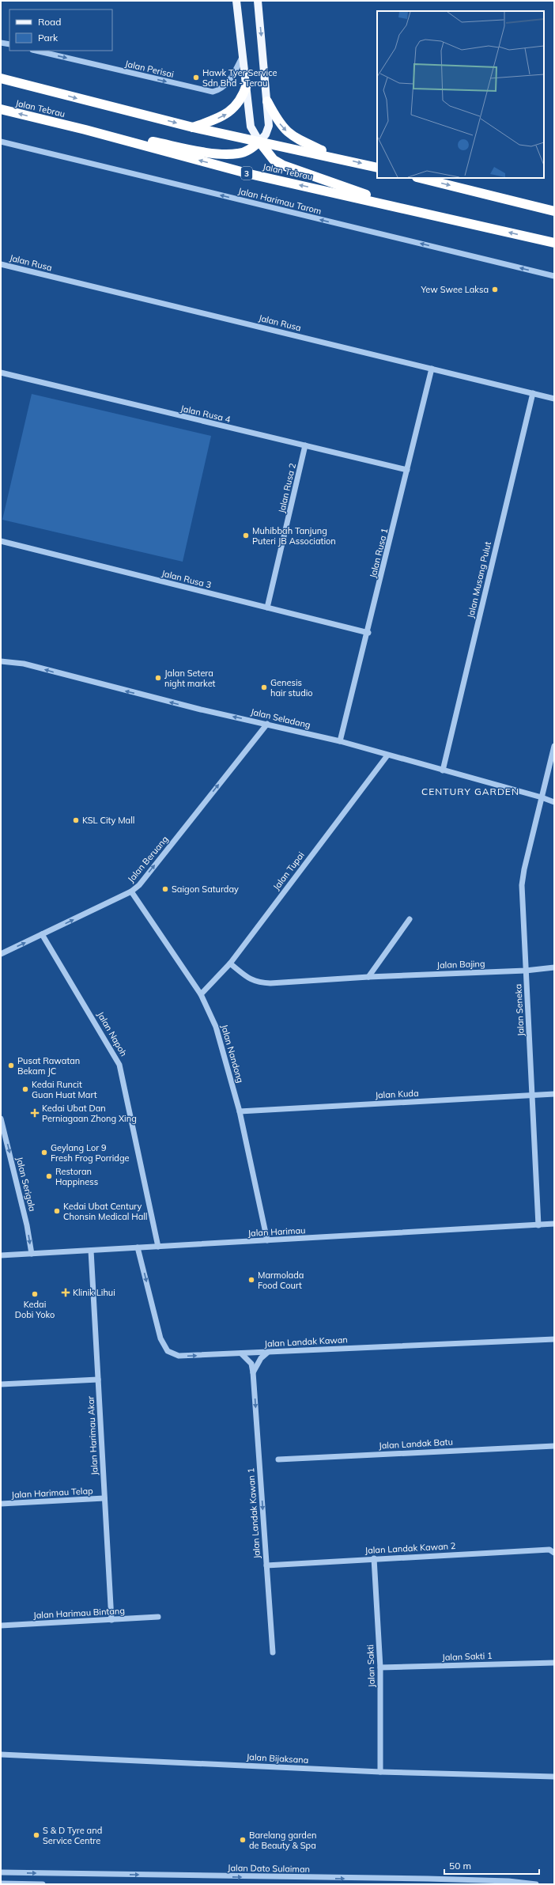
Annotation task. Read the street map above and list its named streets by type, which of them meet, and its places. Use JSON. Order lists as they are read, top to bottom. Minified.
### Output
{"streets":{"highway":["Jalan Tebrau","3"],"street":["Jalan Perisai","Jalan Harimau Tarom","Jalan Rusa","Jalan Rusa 4","Jalan Rusa 2","Jalan Rusa 1","Jalan Rusa 3","Jalan Musang Pulut","Jalan Seladang","Jalan Beruang","Jalan Tupai","Jalan Bajing","Jalan Seneka","Jalan Napoh","Jalan Nandong","Jalan Kuda","Jalan Serigala","Jalan Harimau","Jalan Landak Kawan","Jalan Harimau Akar","Jalan Landak Batu","Jalan Harimau Telap","Jalan Landak Kawan 1","Jalan Landak Kawan 2","Jalan Harimau Bintang","Jalan Sakti 1","Jalan Sakti","Jalan Bijaksana","Jalan Dato Sulaiman"]},"crossings":[["Jalan Rusa","Jalan Rusa 1"],["Jalan Rusa","Jalan Musang Pulut"],["Jalan Rusa 4","Jalan Rusa 2"],["Jalan Rusa 4","Jalan Rusa 1"],["Jalan Rusa 2","Jalan Rusa 3"],["Jalan Rusa 1","Jalan Rusa 3"],["Jalan Rusa 1","Jalan Seladang"],["Jalan Musang Pulut","Jalan Seladang"],["Jalan Seladang","Jalan Beruang"],["Jalan Seladang","Jalan Tupai"],["Jalan Seladang","Jalan Seneka"],["Jalan Beruang","Jalan Napoh"],["Jalan Beruang","Jalan Nandong"],["Jalan Tupai","Jalan Bajing"],["Jalan Tupai","Jalan Nandong"],["Jalan Bajing","Jalan Seneka"],["Jalan Seneka","Jalan Kuda"],["Jalan Seneka","Jalan Harimau"],["Jalan Napoh","Jalan Harimau"],["Jalan Nandong","Jalan Kuda"],["Jalan Nandong","Jalan Harimau"],["Jalan Serigala","Jalan Harimau"],["Jalan Harimau","Jalan Landak Kawan"],["Jalan Harimau","Jalan Harimau Akar"],["Jalan Landak Kawan","Jalan Landak Kawan 1"],["Jalan Harimau Akar","Jalan Harimau Telap"],["Jalan Harimau Akar","Jalan Harimau Bintang"],["Jalan Landak Kawan 1","Jalan Landak Kawan 2"],["Jalan Landak Kawan 2","Jalan Sakti"],["Jalan Sakti 1","Jalan Sakti"],["Jalan Sakti","Jalan Bijaksana"]],"one_way":["Jalan Perisai","Jalan Harimau Tarom","Jalan Seladang","Jalan Beruang","Jalan Serigala","Jalan Landak Kawan 1","Jalan Dato Sulaiman"],"districts":["CENTURY GARDEN"],"places":{"other":["Hawk Tyer Service Sdn Bhd - Terau","Yew Swee Laksa","Muhibbah Tanjung Puteri JB Association","Jalan Setera night market","Genesis hair studio","KSL City Mall","Saigon Saturday","Pusat Rawatan Bekam JC","Kedai Runcit Guan Huat Mart","Geylang Lor 9 Fresh Frog Porridge","Restoran Happiness","Kedai Ubat Century Chonsin Medical Hall","Marmolada Food Court","Kedai Dobi Yoko","S & D Tyre and Service Centre","Barelang garden de Beauty & Spa"],"health":["Kedai Ubat Dan Perniagaan Zhong Xing","Klinik Lihui"]},"legend":["Road","Park"],"scale_bar":"50 m"}
